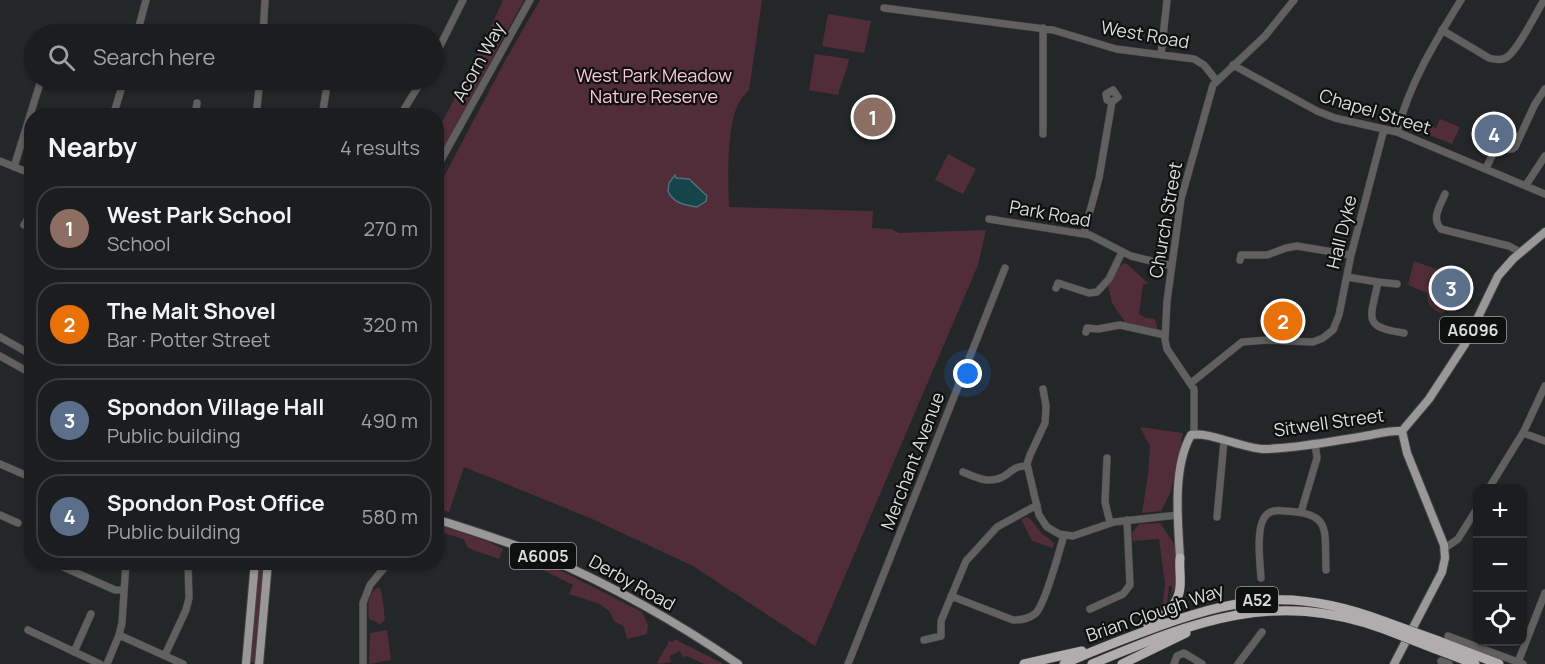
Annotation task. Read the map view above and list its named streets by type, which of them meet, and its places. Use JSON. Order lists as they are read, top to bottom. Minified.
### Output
{"streets":{"highway":["A52","Brian Clough Way"],"main road":["A6096","Sitwell Street","A6005","Derby Road"],"street":["West Road","Acorn Way","Chapel Street","Park Road","Church Street","Hall Dyke","Merchant Avenue"]},"crossings":[["West Road","Church Street"],["Chapel Street","Church Street"],["Chapel Street","Hall Dyke"],["Park Road","Church Street"],["Church Street","Hall Dyke"]],"parks":["West Park Meadow Nature Reserve"],"page":{"search":"Search here","pins":["1","4","3","2"],"heading":["Nearby","4 results"],"list":[{"mark":"1","name":"West Park School","note":"School","value":"270 m"},{"mark":"2","name":"The Malt Shovel","note":"Bar · Potter Street","value":"320 m"},{"mark":"3","name":"Spondon Village Hall","note":"Public building","value":"490 m"},{"mark":"4","name":"Spondon Post Office","note":"Public building","value":"580 m"}],"map_buttons":["+","−"]}}
